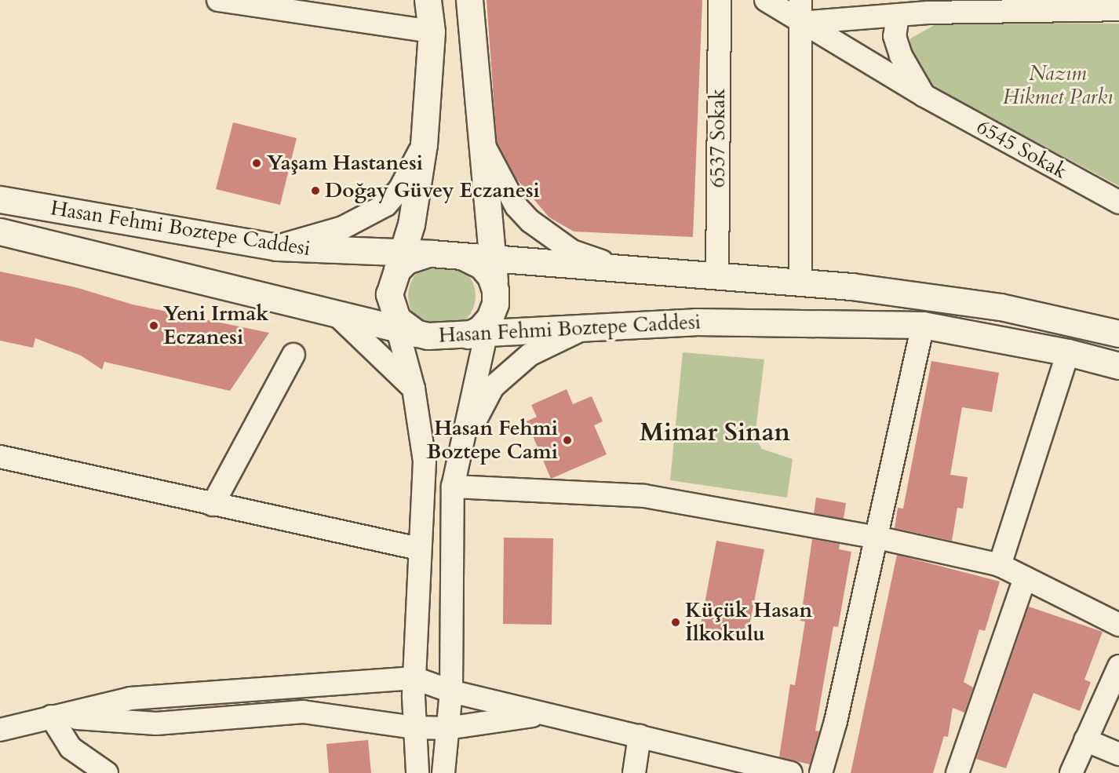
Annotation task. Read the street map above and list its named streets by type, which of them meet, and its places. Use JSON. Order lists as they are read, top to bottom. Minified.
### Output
{"streets":{"main road":["Hasan Fehmi Boztepe Caddesi"],"street":["6537 Sokak","6545 Sokak"]},"crossings":[["6537 Sokak","Hasan Fehmi Boztepe Caddesi"]],"districts":["Mimar Sinan"],"parks":["Nazım Hikmet Parkı"],"places":["Yaşam Hastanesi","Doğay Güvey Eczanesi","Yeni Irmak Eczanesi","Hasan Fehmi Boztepe Cami","Küçük Hasan İlkokulu"]}
